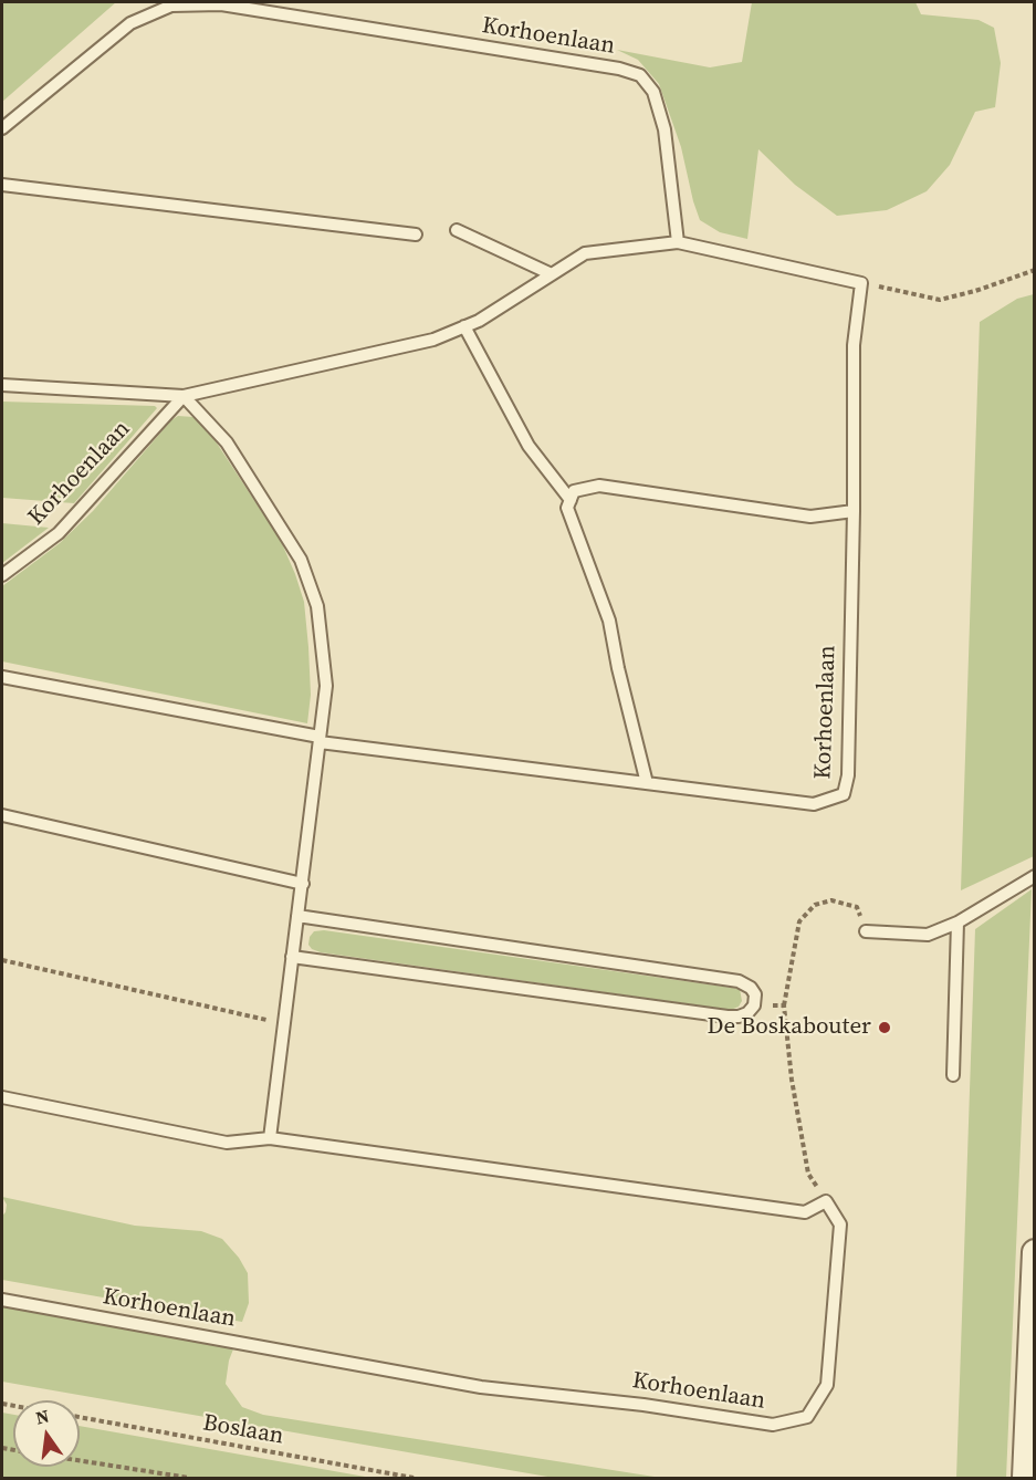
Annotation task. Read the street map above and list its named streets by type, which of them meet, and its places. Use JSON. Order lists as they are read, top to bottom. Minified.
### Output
{"streets":{"lane":["Korhoenlaan"],"path":["Boslaan"]},"places":["De Boskabouter"],"north":"top"}
